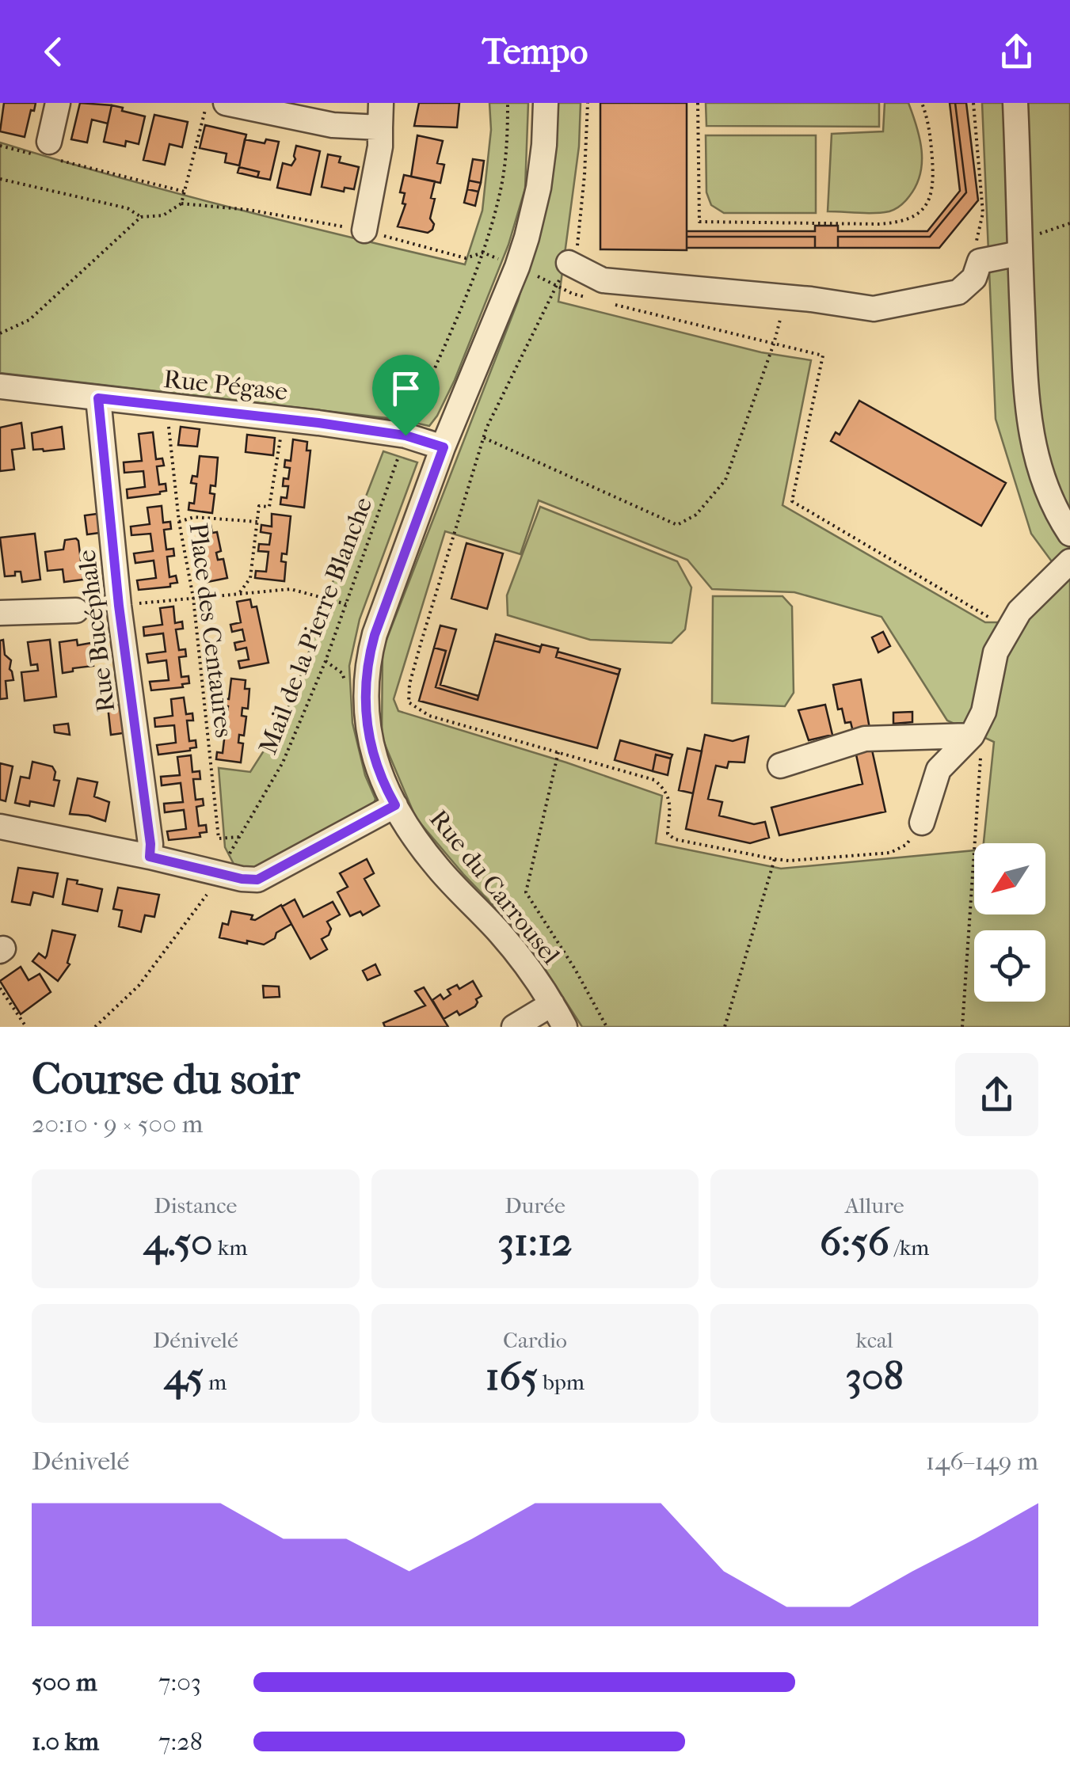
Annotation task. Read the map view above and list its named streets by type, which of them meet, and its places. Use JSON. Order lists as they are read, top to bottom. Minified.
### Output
{"streets":{"street":["Rue Pégase","Rue Bucéphale","Rue du Carrousel"],"path":["Mail de la Pierre Blanche","Place des Centaures"]},"crossings":[["Rue Pégase","Mail de la Pierre Blanche"],["Rue Pégase","Place des Centaures"],["Rue Pégase","Rue Bucéphale"],["Rue Pégase","Rue du Carrousel"],["Mail de la Pierre Blanche","Place des Centaures"]],"north":"bottom left","page":{"header":"Tempo","heading":["Course du soir","20:10 · 9 × 500 m"],"stats":[["Distance","4.50 km"],["Durée","31:12"],["Allure","6:56 /km"],["Dénivelé","45 m"],["Cardio","165 bpm"],["kcal","308"]],"chart":["Dénivelé","146–149 m"],"list":[{"name":"500 m","note":"7:03"},{"name":"1.0 km","note":"7:28"}]}}
